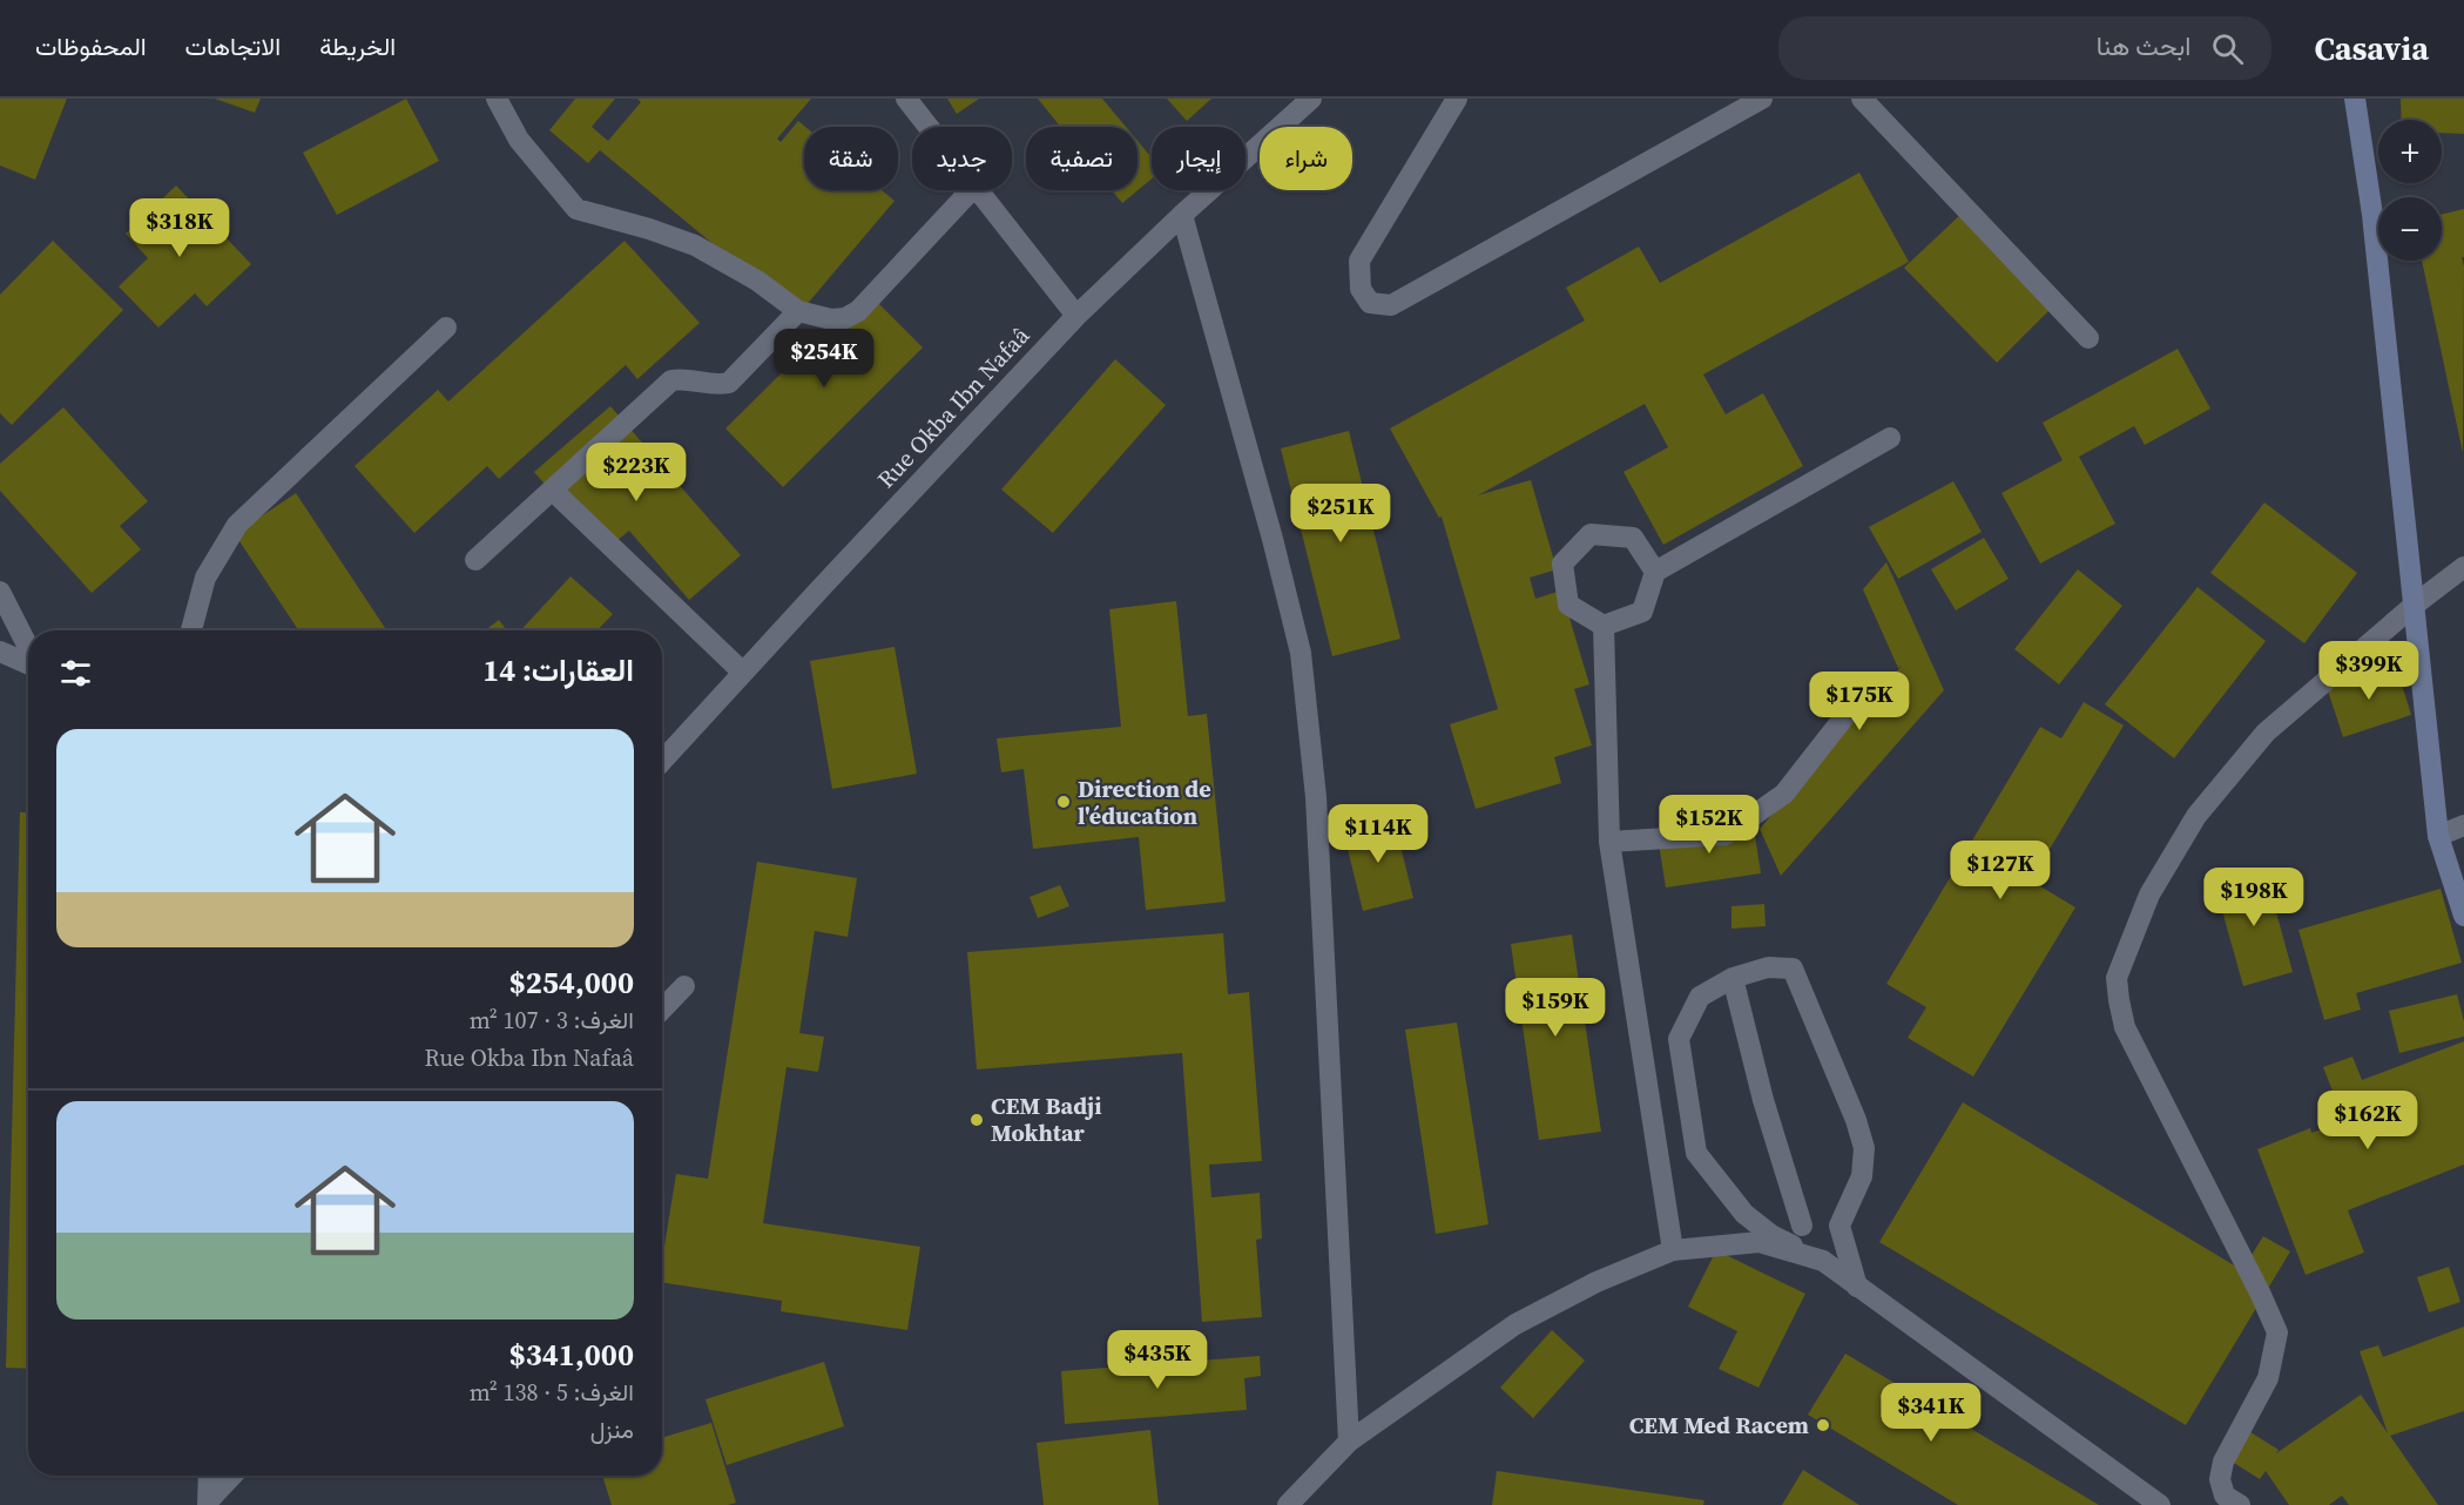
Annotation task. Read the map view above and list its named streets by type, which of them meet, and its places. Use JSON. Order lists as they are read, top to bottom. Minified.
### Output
{"streets":{"street":["Rue Okba Ibn Nafaâ"]},"places":["Direction de l'éducation","CEM Badji Mokhtar","CEM Med Racem"],"page":{"header":"Casavia","search":"ابحث هنا","nav":["الخريطة","الاتجاهات","المحفوظات"],"map_buttons":["+","−"],"chip":["شراء","إيجار","تصفية","جديد","شقة"],"price":["$318K","$254K","$223K","$251K","$399K","$175K","$152K","$114K","$127K","$198K","$159K","$162K","$435K","$341K"],"heading":"العقارات: 14","list":[{"name":"$254,000","note":"الغرف: 3 · 107 m² · Rue Okba Ibn Nafaâ"},{"name":"$341,000","note":"الغرف: 5 · 138 m² · منزل"}]}}
